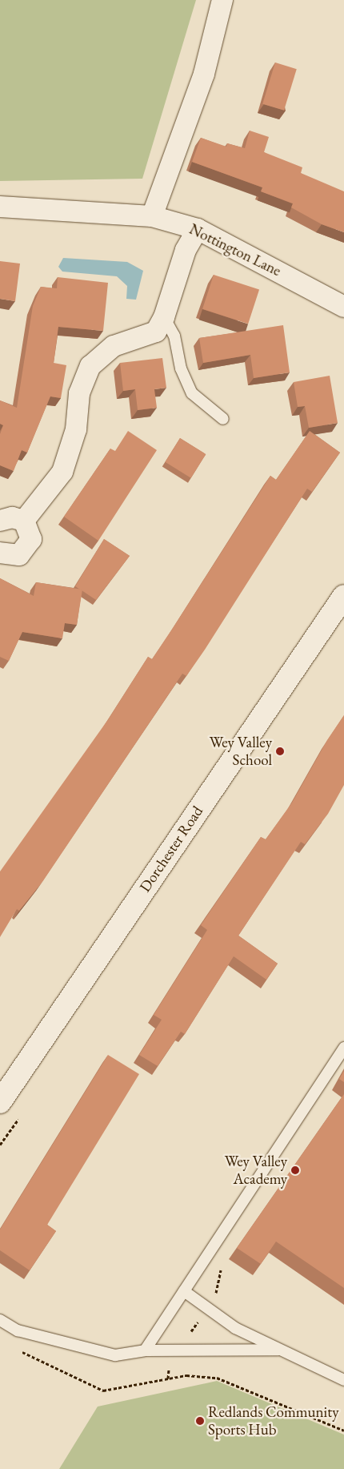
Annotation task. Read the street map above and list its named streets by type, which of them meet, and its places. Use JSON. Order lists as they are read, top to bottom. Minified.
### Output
{"streets":{"main road":["Dorchester Road"],"street":["Nottington Lane"]},"places":["Wey Valley School","Wey Valley Academy","Redlands Community Sports Hub"]}
